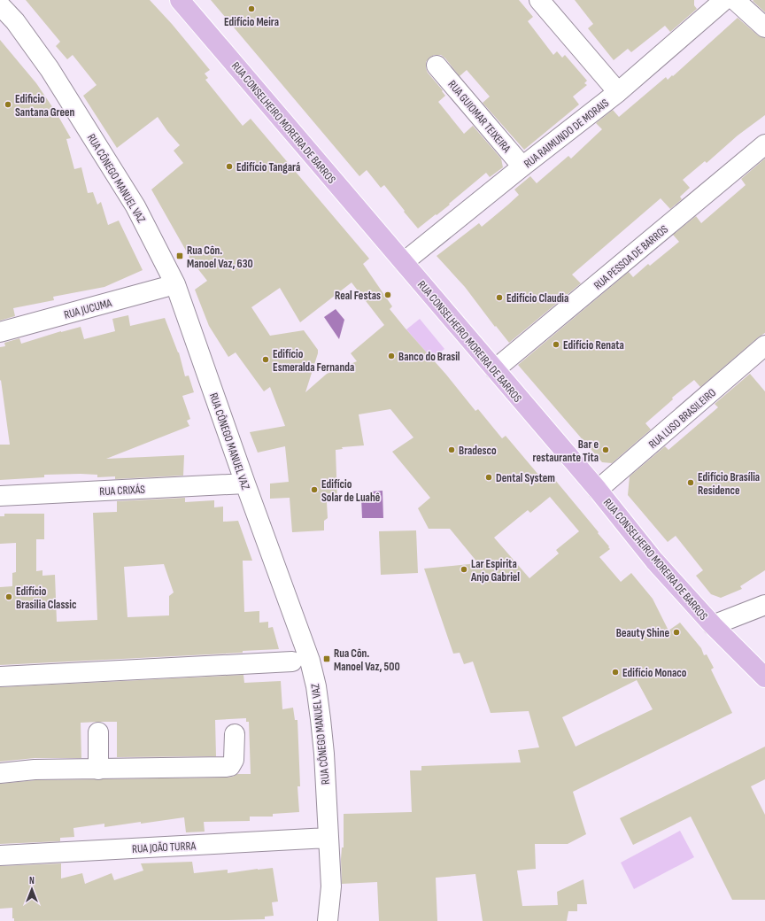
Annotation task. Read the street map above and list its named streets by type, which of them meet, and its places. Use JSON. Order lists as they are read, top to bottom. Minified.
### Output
{"streets":{"main road":["RUA CONSELHEIRO MOREIRA DE BARROS"],"street":["RUA GUIOMAR TEIXEIRA","RUA RAIMUNDO DE MORAIS","RUA CÔNEGO MANUEL VAZ","RUA PESSOA DE BARROS","RUA JUCUMA","RUA LUSO BRASILEIRO","RUA CRIXÁS","RUA JOÃO TURRA"]},"crossings":[["RUA GUIOMAR TEIXEIRA","RUA RAIMUNDO DE MORAIS"],["RUA CONSELHEIRO MOREIRA DE BARROS","RUA RAIMUNDO DE MORAIS"],["RUA CONSELHEIRO MOREIRA DE BARROS","RUA PESSOA DE BARROS"],["RUA CONSELHEIRO MOREIRA DE BARROS","RUA LUSO BRASILEIRO"],["RUA CÔNEGO MANUEL VAZ","RUA JUCUMA"],["RUA CÔNEGO MANUEL VAZ","RUA CRIXÁS"],["RUA CÔNEGO MANUEL VAZ","RUA JOÃO TURRA"]],"places":{"other":["Edifício Meira","Edificio Santana Green","Edifício Tangará","Real Festas","Edifício Claudia","Edifício Renata","Banco do Brasil","Edifício Esmeralda Fernanda","Bradesco","Bar e restaurante Tita","Dental System","Edifício Brasília Residence","Edifício Solar de Luahê","Lar Espirita Anjo Gabriel","Edifício Brasilia Classic","Beauty Shine","Edifício Monaco"],"transit":["Rua Côn. Manoel Vaz, 630","Rua Côn. Manoel Vaz, 500"]},"north":"top"}
